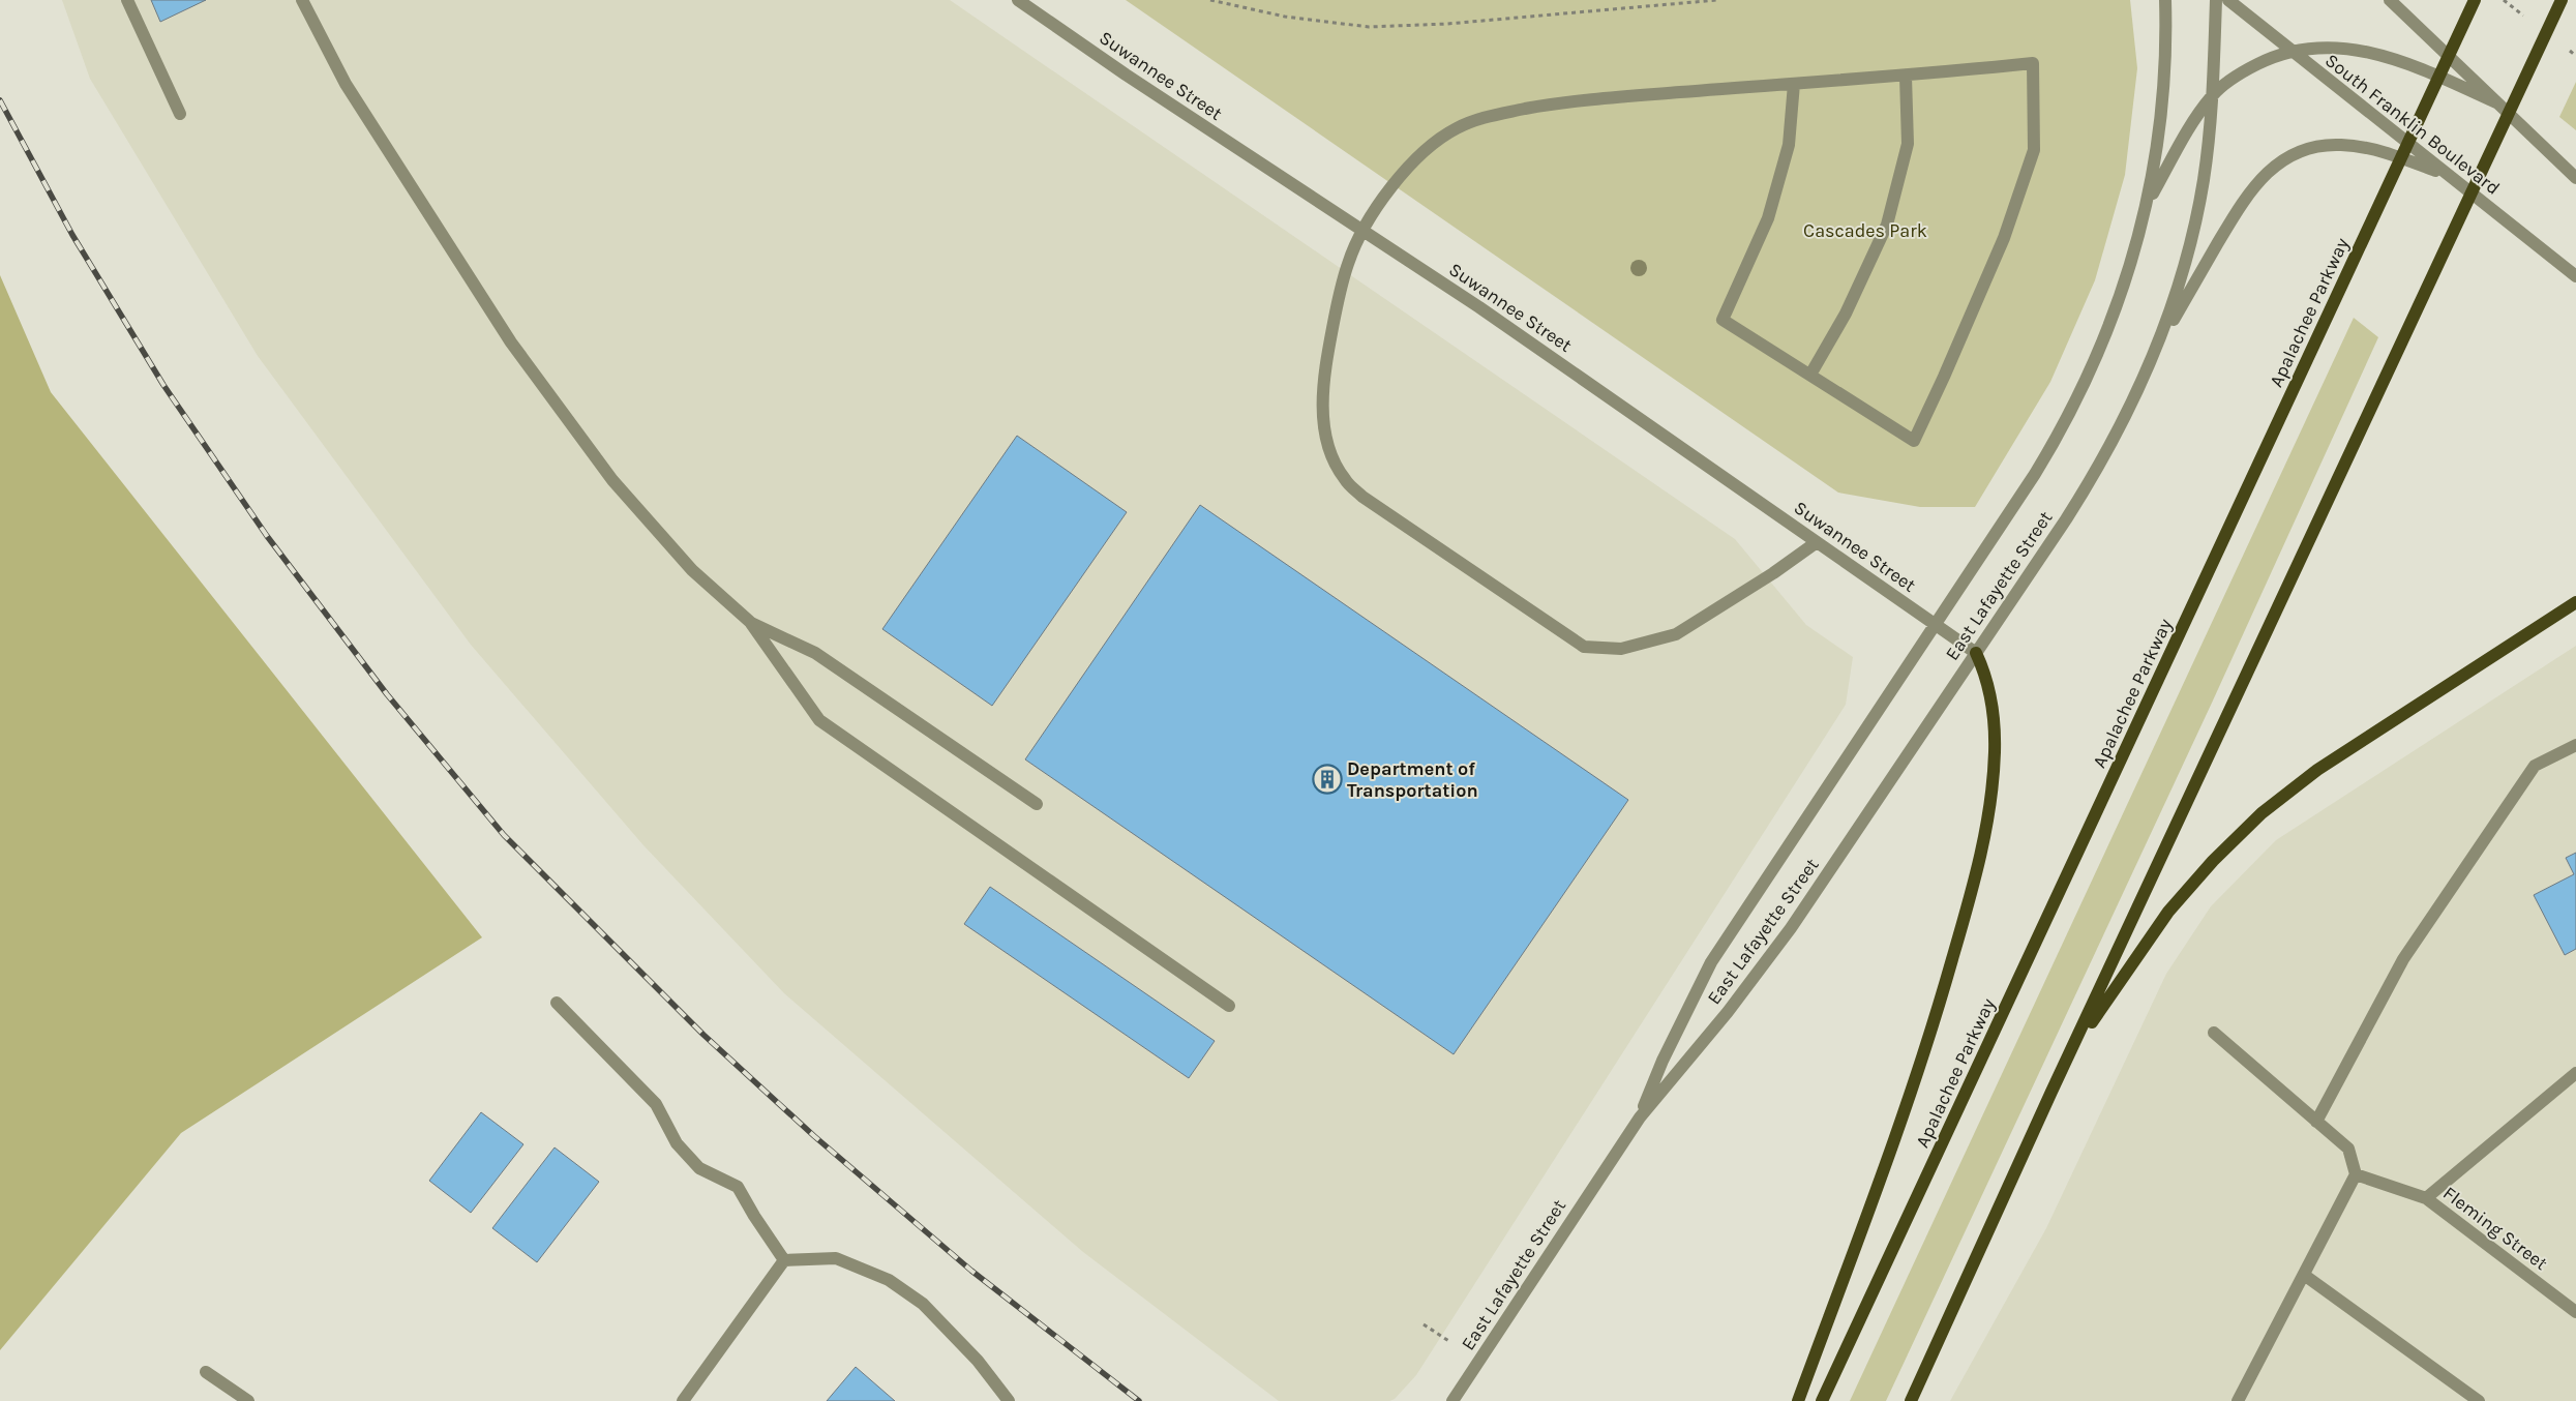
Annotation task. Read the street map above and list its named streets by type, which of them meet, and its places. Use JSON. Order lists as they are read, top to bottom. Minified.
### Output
{"streets":{"main road":["Apalachee Parkway"],"street":["Suwannee Street","South Franklin Boulevard","East Lafayette Street","Fleming Street"]},"crossings":[["Suwannee Street","East Lafayette Street"]],"parks":["Cascades Park"],"places":{"building":["Department of Transportation"]}}
